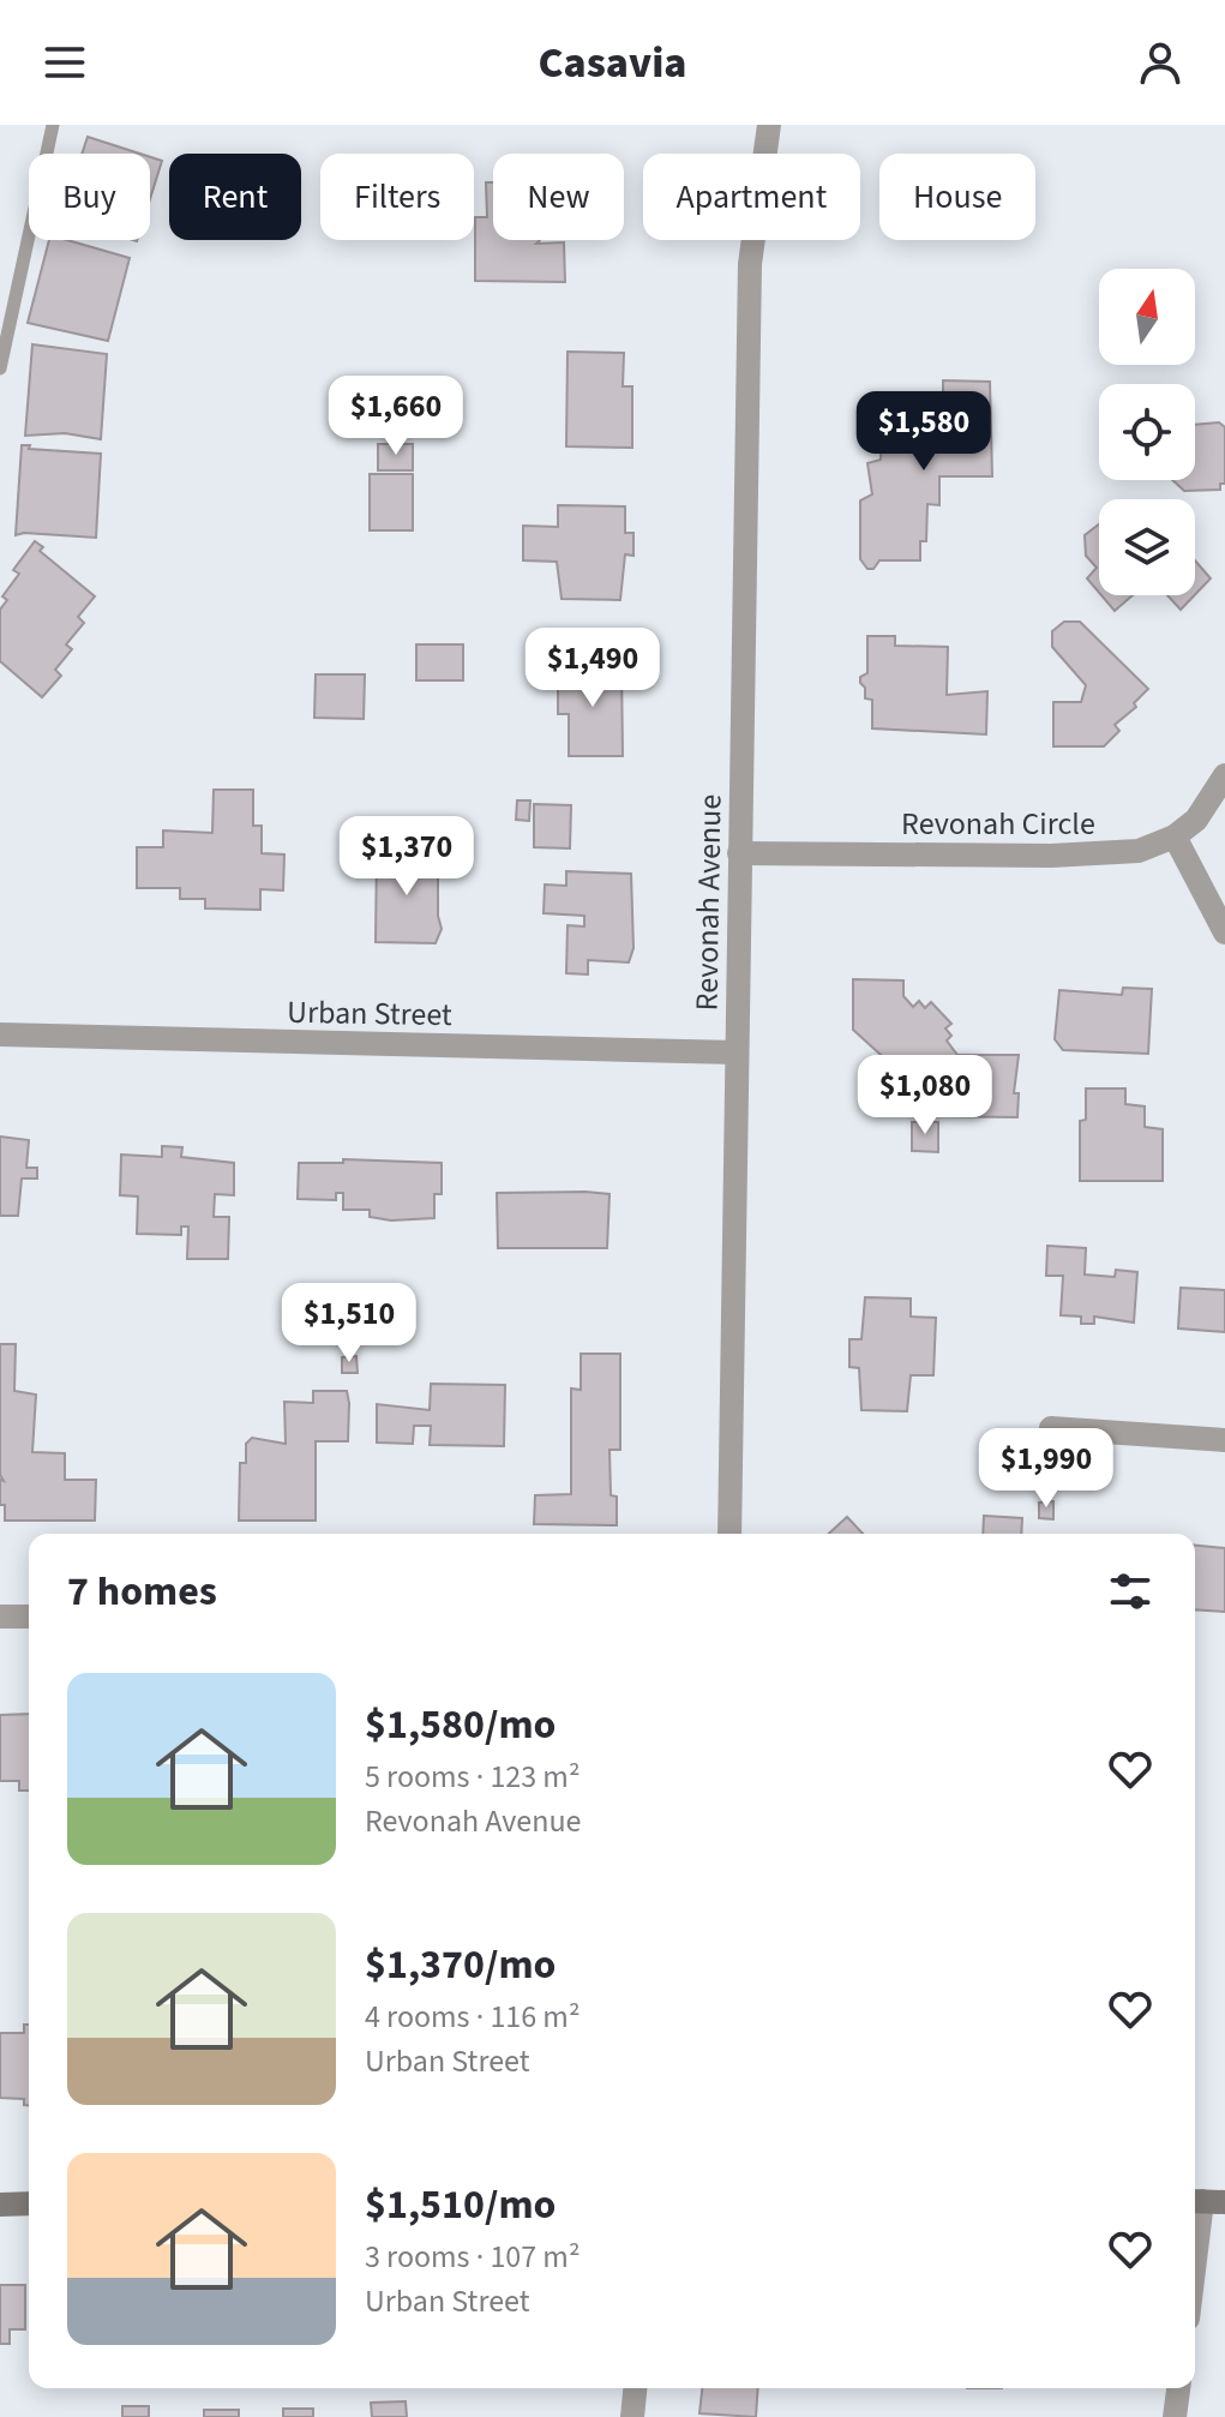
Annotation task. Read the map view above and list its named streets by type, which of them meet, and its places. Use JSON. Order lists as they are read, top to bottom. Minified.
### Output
{"streets":{"street":["Revonah Circle","Revonah Avenue","Urban Street"]},"crossings":[["Revonah Circle","Revonah Avenue"],["Revonah Avenue","Urban Street"]],"north":"top","page":{"header":"Casavia","chip":["Buy","Rent","Filters","New","Apartment","House"],"price":["$1,660","$1,580","$1,490","$1,370","$1,080","$1,510","$1,990"],"heading":"7 homes","list":[{"name":"$1,580/mo","note":"5 rooms · 123 m² · Revonah Avenue"},{"name":"$1,370/mo","note":"4 rooms · 116 m² · Urban Street"},{"name":"$1,510/mo","note":"3 rooms · 107 m² · Urban Street"}]}}
